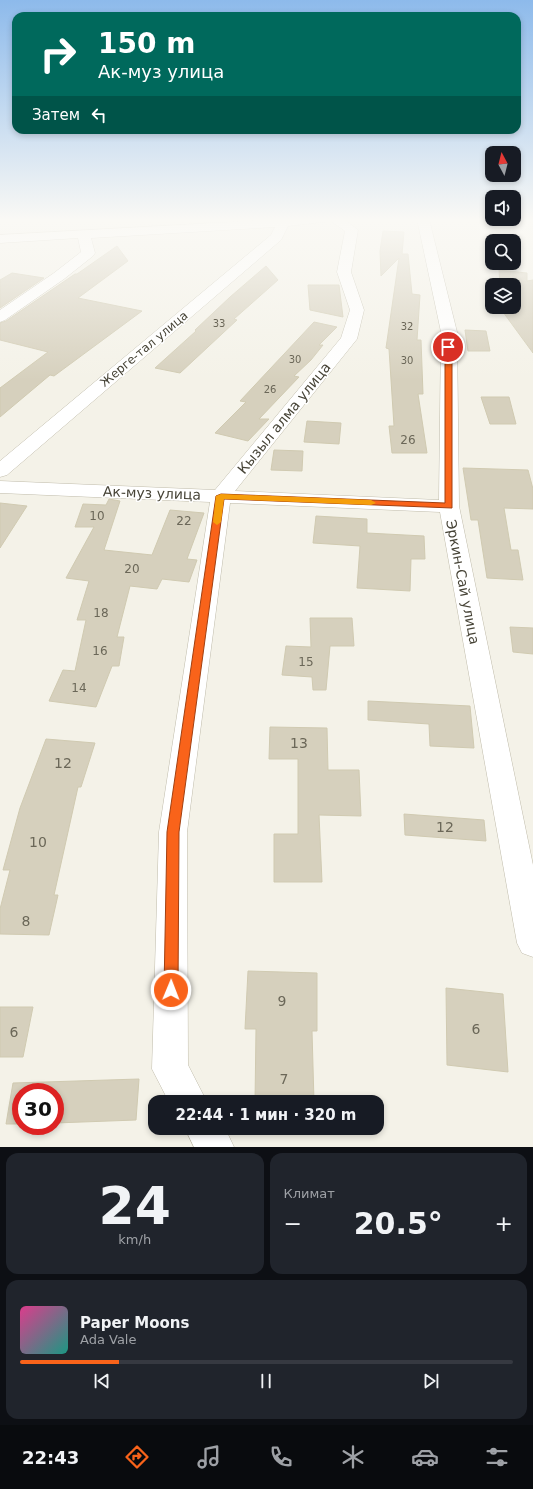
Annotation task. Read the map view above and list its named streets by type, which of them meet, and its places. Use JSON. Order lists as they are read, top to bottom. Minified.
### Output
{"streets":{"street":["Жерге-тал улица","Кызыл алма улица","Ак-муз улица","Эркин-Сай улица"]},"crossings":[["Кызыл алма улица","Ак-муз улица"],["Ак-муз улица","Эркин-Сай улица"]],"house_numbers":["33","32","30","30","26","26","10","22","20","18","16","15","14","13","12","12","10","8","9","6","6","7"],"north":"top","page":{"turn":["150 m","Ак-муз улица"],"then":"Затем","limit":"30","trip":"22:44 · 1 мин · 320 m","tile":[["24","km/h"],"Климат"],"heat":["−","20.5°","+"],"song":["Paper Moons","Ada Vale"],"tabs":"22:43"}}
